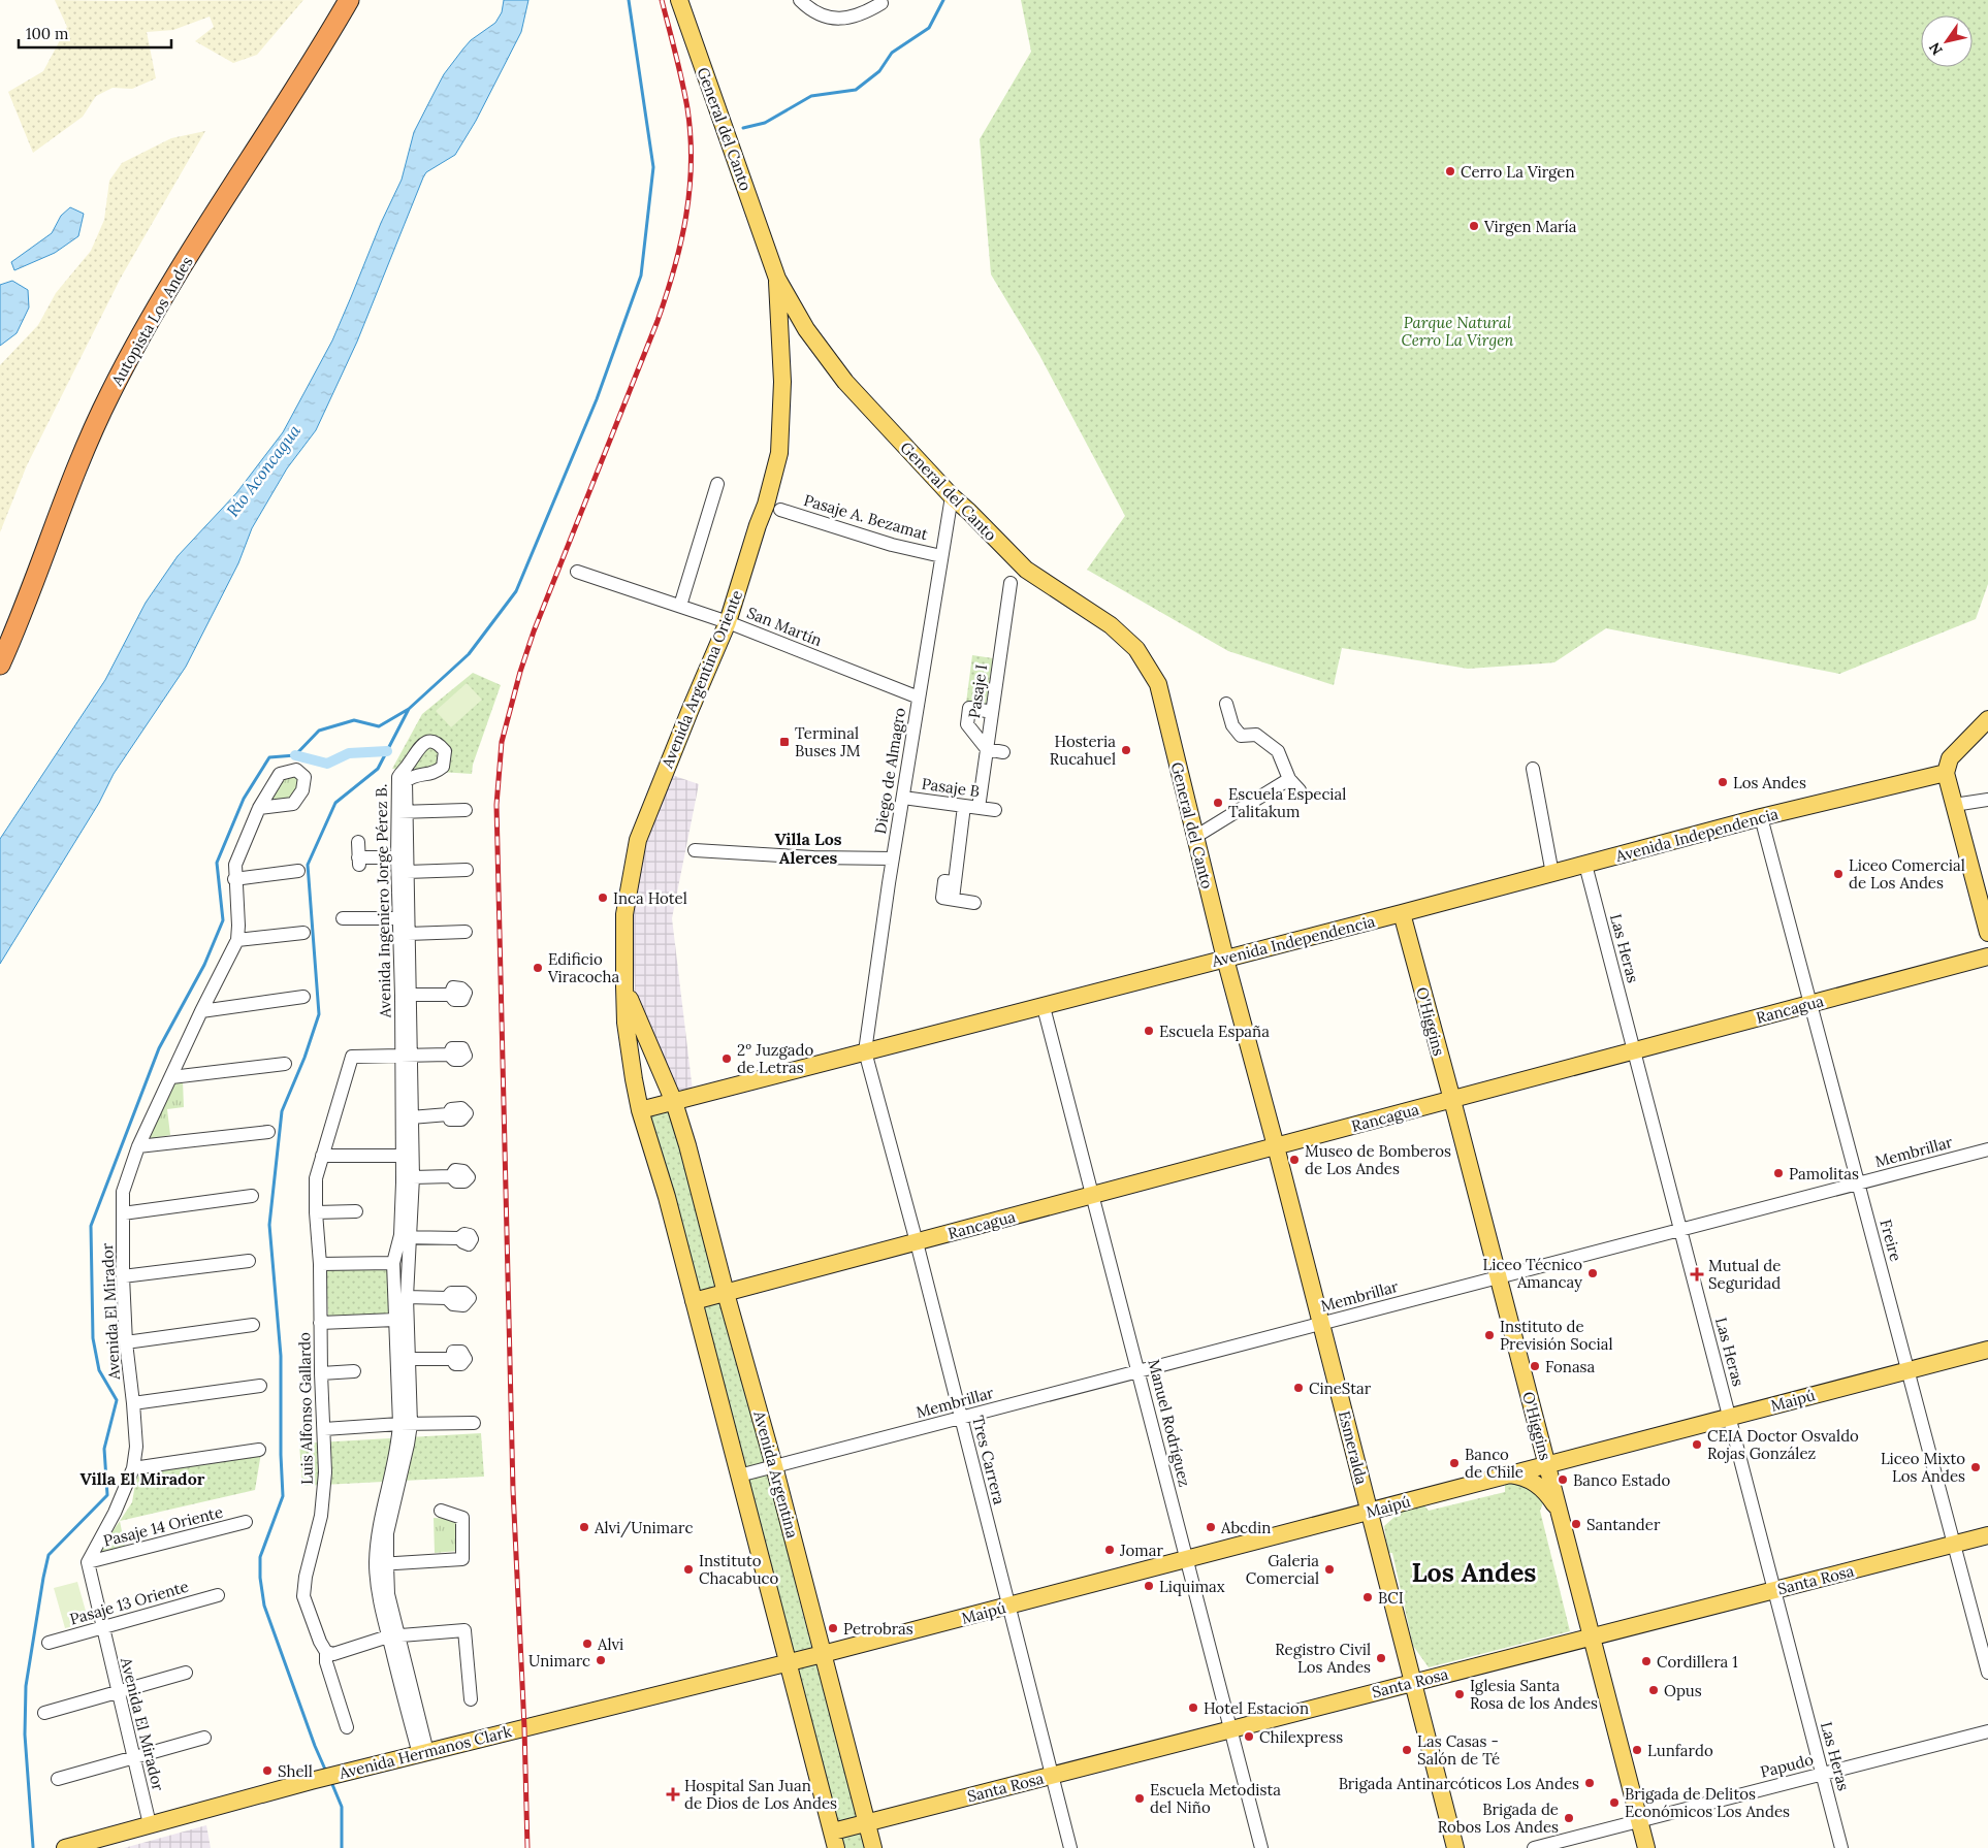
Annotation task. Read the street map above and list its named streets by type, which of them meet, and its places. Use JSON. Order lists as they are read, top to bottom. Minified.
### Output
{"streets":{"highway":["Autopista Los Andes"],"main road":["General del Canto","Avenida Argentina Oriente","Avenida Independencia","Rancagua","O'Higgins","Maipú","Esmeralda","Avenida Argentina","Santa Rosa","Avenida Hermanos Clark"],"street":["Pasaje A. Bezamat","San Martín","Pasaje I","Diego de Almagro","Pasaje B","Avenida Ingeniero Jorge Pérez B.","Las Heras","Membrillar","Freire","Avenida El Mirador","Luis Alfonso Gallardo","Manuel Rodríguez","Tres Carrera","Pasaje 14 Oriente","Pasaje 13 Oriente","Papudo"]},"crossings":[["General del Canto","Avenida Argentina Oriente"],["General del Canto","Diego de Almagro"],["General del Canto","Avenida Independencia"],["General del Canto","Esmeralda"],["Pasaje A. Bezamat","Diego de Almagro"],["San Martín","Avenida Argentina Oriente"],["San Martín","Diego de Almagro"],["Avenida Argentina Oriente","Avenida Independencia"],["Avenida Argentina Oriente","Avenida Argentina"],["Pasaje I","Pasaje B"],["Diego de Almagro","Pasaje B"],["Diego de Almagro","Avenida Independencia"],["Diego de Almagro","Tres Carrera"],["Avenida Independencia","Las Heras"],["Avenida Independencia","O'Higgins"],["Avenida Independencia","Freire"],["Avenida Independencia","Manuel Rodríguez"],["Avenida Independencia","Esmeralda"],["Avenida Independencia","Tres Carrera"],["Avenida Independencia","Avenida Argentina"],["Avenida Ingeniero Jorge Pérez B.","Luis Alfonso Gallardo"],["Avenida Ingeniero Jorge Pérez B.","Avenida Hermanos Clark"],["Las Heras","Rancagua"],["Las Heras","Membrillar"],["Las Heras","Maipú"],["Las Heras","Santa Rosa"],["Las Heras","Papudo"],["Rancagua","O'Higgins"],["Rancagua","Freire"],["Rancagua","Manuel Rodríguez"],["Rancagua","Esmeralda"],["Rancagua","Tres Carrera"],["Rancagua","Avenida Argentina"],["O'Higgins","Membrillar"],["O'Higgins","Maipú"],["O'Higgins","Santa Rosa"],["O'Higgins","Papudo"],["Membrillar","Freire"],["Membrillar","Manuel Rodríguez"],["Membrillar","Esmeralda"],["Membrillar","Tres Carrera"],["Membrillar","Avenida Argentina"],["Freire","Maipú"],["Freire","Santa Rosa"],["Avenida El Mirador","Pasaje 14 Oriente"],["Avenida El Mirador","Pasaje 13 Oriente"],["Avenida El Mirador","Avenida Hermanos Clark"],["Maipú","Manuel Rodríguez"],["Maipú","Esmeralda"],["Maipú","Tres Carrera"],["Maipú","Avenida Argentina"],["Maipú","Avenida Hermanos Clark"],["Manuel Rodríguez","Santa Rosa"],["Esmeralda","Santa Rosa"],["Tres Carrera","Santa Rosa"],["Avenida Argentina","Santa Rosa"]],"districts":["Villa Los Alerces","Villa El Mirador","Los Andes"],"water":["Río Aconcagua"],"parks":["Parque Natural Cerro La Virgen"],"places":{"other":["Cerro La Virgen","Virgen María","Hosteria Rucahuel","Los Andes","Escuela Especial Talitakum","Liceo Comercial de Los Andes","Inca Hotel","Edificio Viracocha","Escuela España","2º Juzgado de Letras","Museo de Bomberos de Los Andes","Pamolitas","Liceo Técnico Amancay","Instituto de Previsión Social","Fonasa","CineStar","CEIA Doctor Osvaldo Rojas González","Banco de Chile","Liceo Mixto Los Andes","Banco Estado","Santander","Alvi/Unimarc","Abcdin","Jomar","Instituto Chacabuco","Galeria Comercial","Liquimax","BCI","Petrobras","Alvi","Registro Civil Los Andes","Unimarc","Cordillera 1","Opus","Iglesia Santa Rosa de los Andes","Hotel Estacion","Chilexpress","Las Casas - Salón de Té","Lunfardo","Shell","Brigada Antinarcóticos Los Andes","Escuela Metodista del Niño","Brigada de Delitos Económicos Los Andes","Brigada de Robos Los Andes"],"transit":["Terminal Buses JM"],"health":["Mutual de Seguridad","Hospital San Juan de Dios de Los Andes"]},"scale_bar":"100 m","north":"bottom left"}
